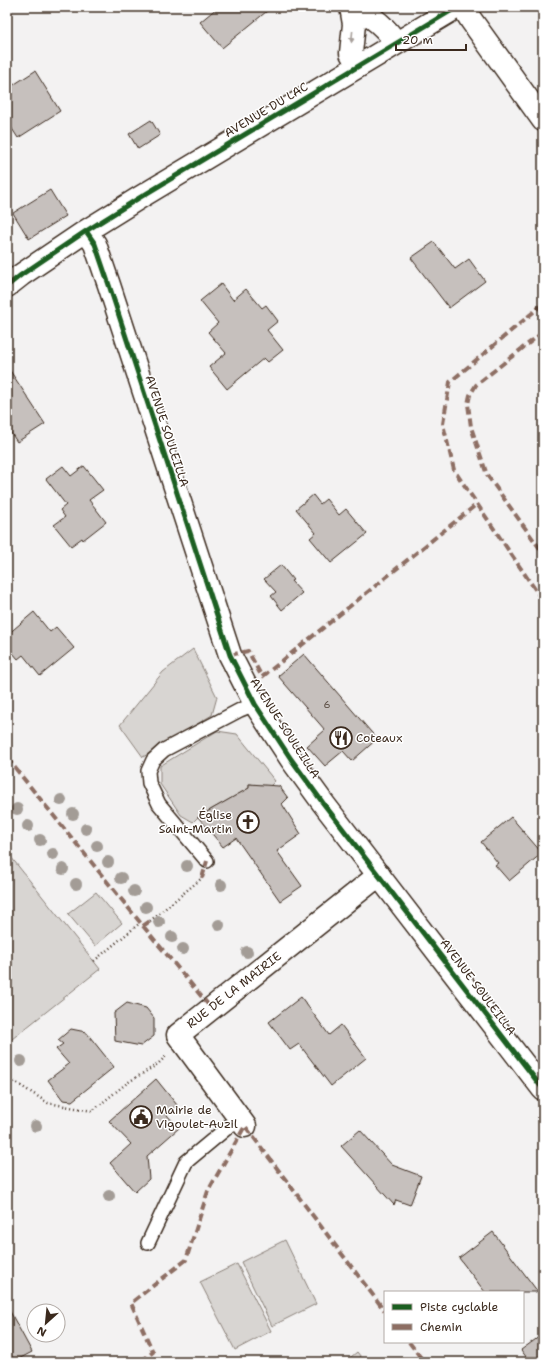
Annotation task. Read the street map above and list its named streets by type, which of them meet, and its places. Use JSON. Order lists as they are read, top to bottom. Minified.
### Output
{"streets":{"street":["AVENUE DU LAC","AVENUE SOULEILLA","RUE DE LA MAIRIE"]},"crossings":[["AVENUE DU LAC","AVENUE SOULEILLA"],["AVENUE SOULEILLA","RUE DE LA MAIRIE"]],"places":{"restaurant":["Coteaux"],"church":["Église Saint-Martin"],"public building":["Mairie de Vigoulet-Auzil"]},"house_numbers":["6"],"legend":["Piste cyclable","Chemin"],"scale_bar":"20 m","north":"bottom left"}
